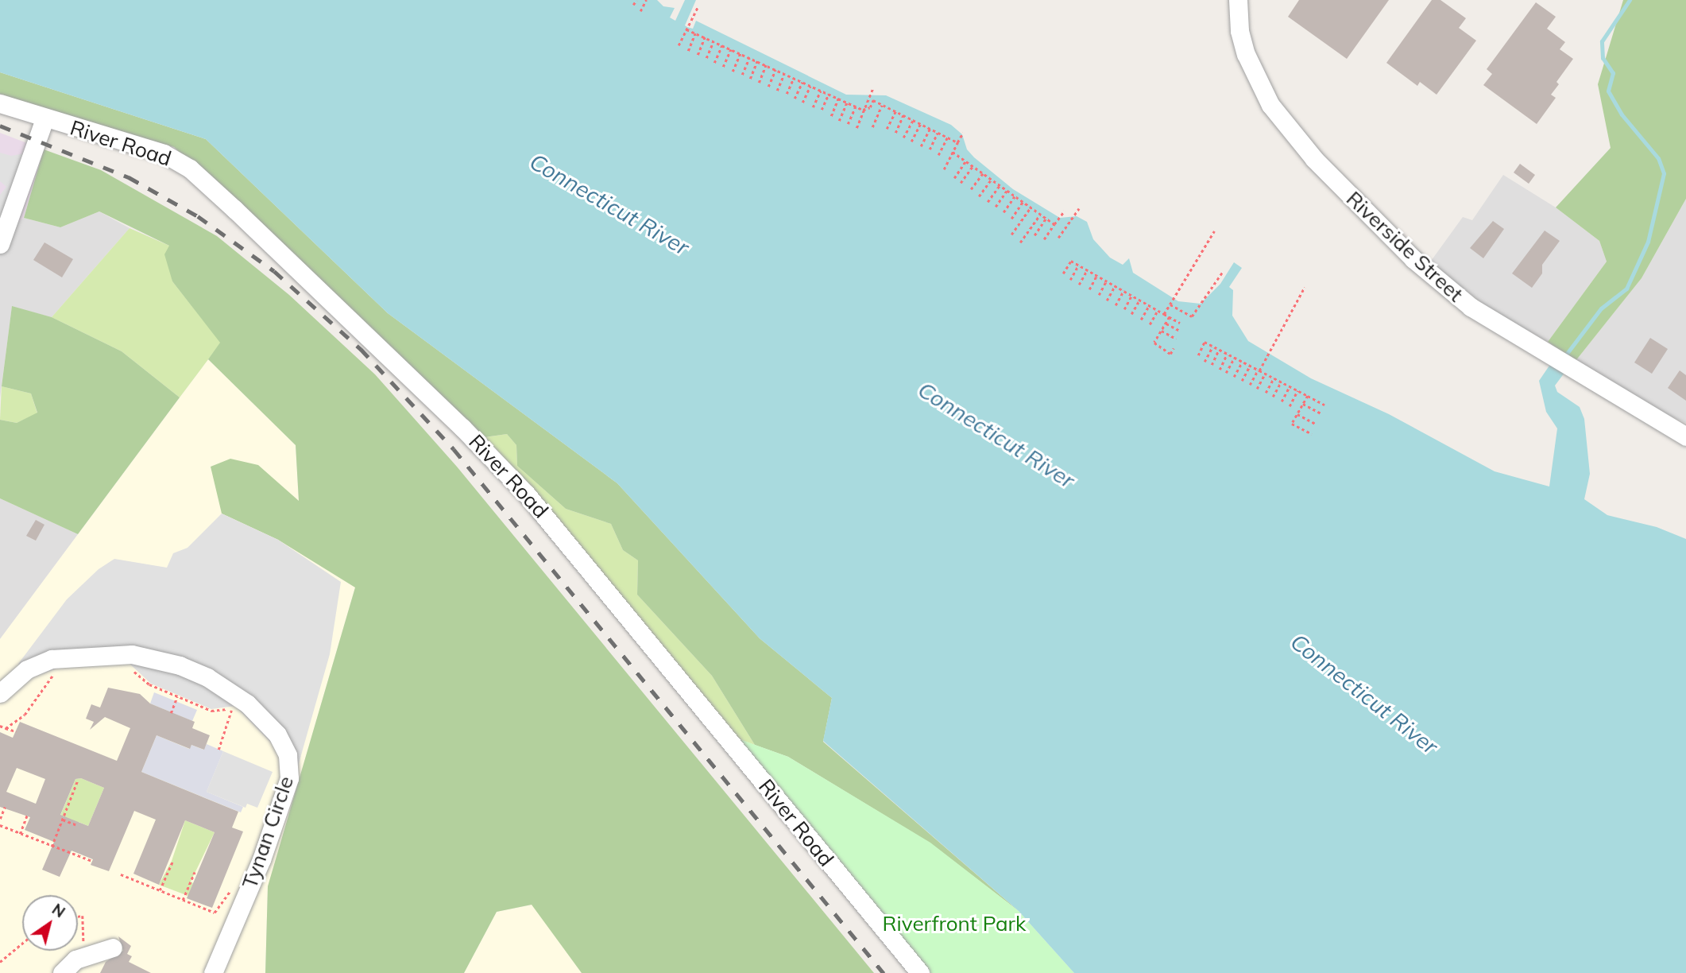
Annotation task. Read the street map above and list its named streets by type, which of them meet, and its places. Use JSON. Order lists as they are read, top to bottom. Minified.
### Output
{"streets":{"street":["River Road","Riverside Street","Tynan Circle"]},"water":["Connecticut River"],"parks":["Riverfront Park"],"north":"top right"}
